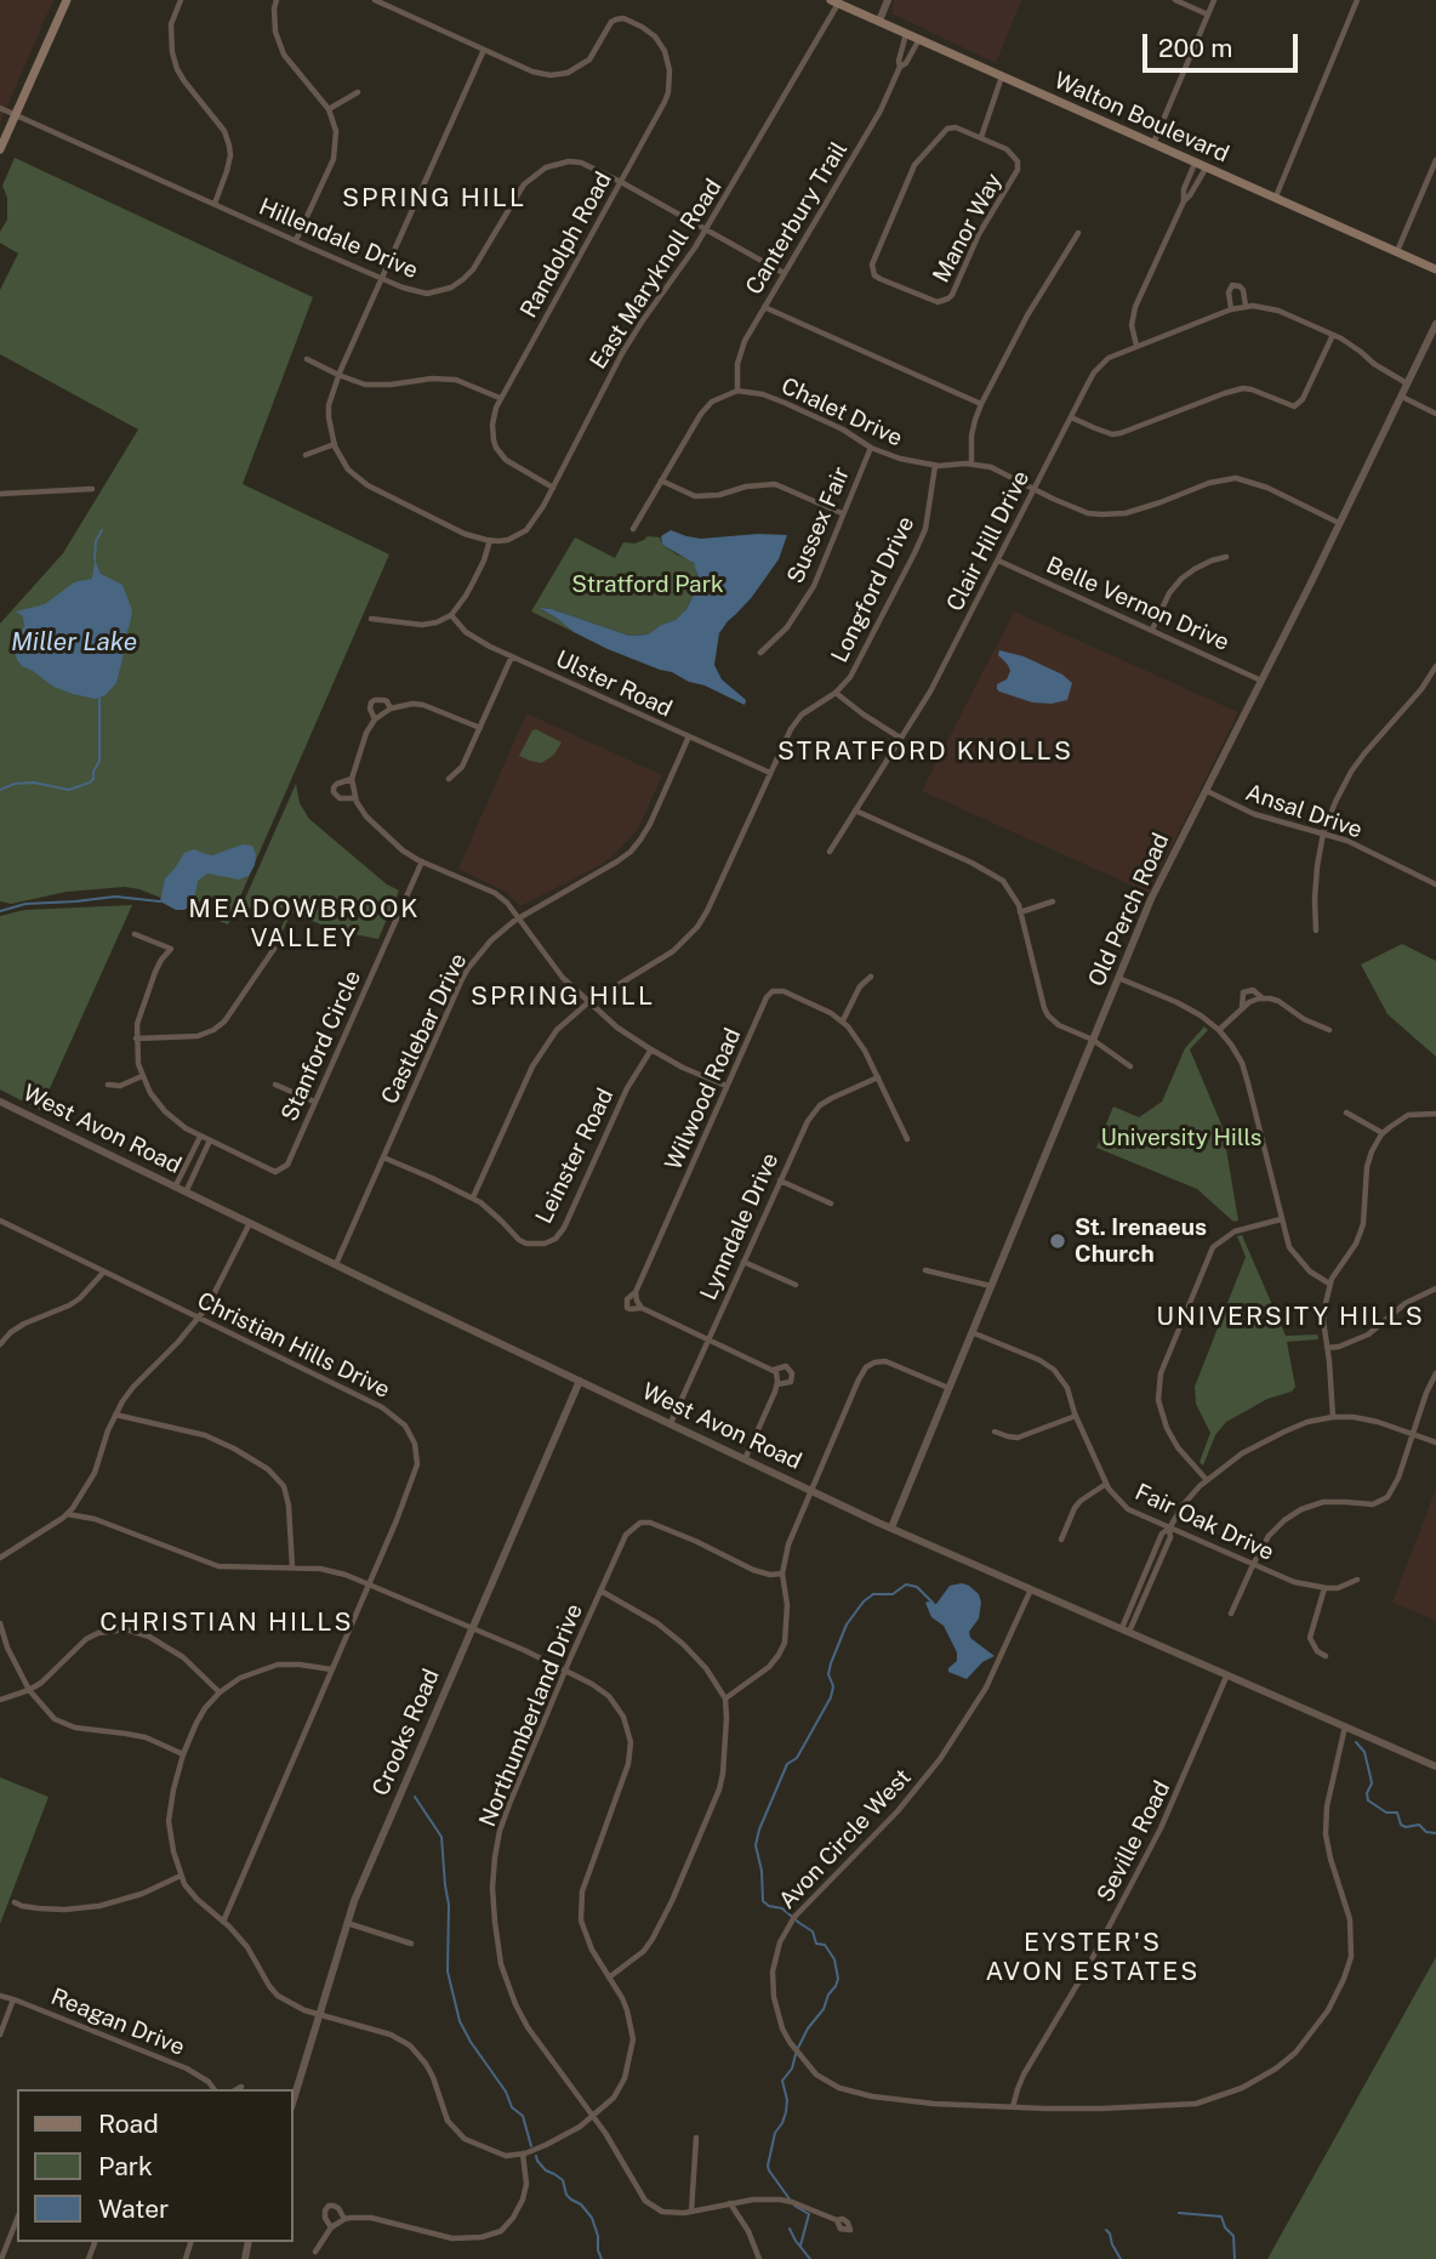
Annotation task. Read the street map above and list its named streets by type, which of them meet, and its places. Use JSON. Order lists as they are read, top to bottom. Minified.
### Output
{"streets":{"main road":["Walton Boulevard"],"street":["Canterbury Trail","Manor Way","Hillendale Drive","Randolph Road","East Maryknoll Road","Chalet Drive","Sussex Fair","Clair Hill Drive","Longford Drive","Belle Vernon Drive","Ulster Road","Ansal Drive","Old Perch Road","Castlebar Drive","Stanford Circle","Wilwood Road","West Avon Road","Leinster Road","Lynndale Drive","Christian Hills Drive","Fair Oak Drive","Northumberland Drive","Crooks Road","Avon Circle West","Seville Road","Reagan Drive"]},"crossings":[["Walton Boulevard","Canterbury Trail"],["Walton Boulevard","East Maryknoll Road"],["Canterbury Trail","Hillendale Drive"],["Canterbury Trail","Chalet Drive"],["Hillendale Drive","Randolph Road"],["Hillendale Drive","East Maryknoll Road"],["Randolph Road","East Maryknoll Road"],["Chalet Drive","Sussex Fair"],["Chalet Drive","Clair Hill Drive"],["Chalet Drive","Longford Drive"],["Chalet Drive","Old Perch Road"],["Clair Hill Drive","Belle Vernon Drive"],["Clair Hill Drive","Old Perch Road"],["Longford Drive","Ulster Road"],["Longford Drive","Leinster Road"],["Belle Vernon Drive","Old Perch Road"],["Ulster Road","Castlebar Drive"],["Ansal Drive","Old Perch Road"],["Old Perch Road","West Avon Road"],["Old Perch Road","Fair Oak Drive"],["Castlebar Drive","West Avon Road"],["Castlebar Drive","Leinster Road"],["West Avon Road","Lynndale Drive"],["West Avon Road","Crooks Road"],["West Avon Road","Avon Circle West"],["West Avon Road","Seville Road"],["Avon Circle West","Seville Road"]],"districts":["SPRING HILL","STRATFORD KNOLLS","MEADOWBROOK VALLEY","SPRING HILL","UNIVERSITY HILLS","CHRISTIAN HILLS","EYSTER'S AVON ESTATES"],"water":["Miller Lake"],"parks":["Stratford Park","University Hills"],"places":["St. Irenaeus Church"],"legend":["Road","Park","Water"],"scale_bar":"200 m"}
